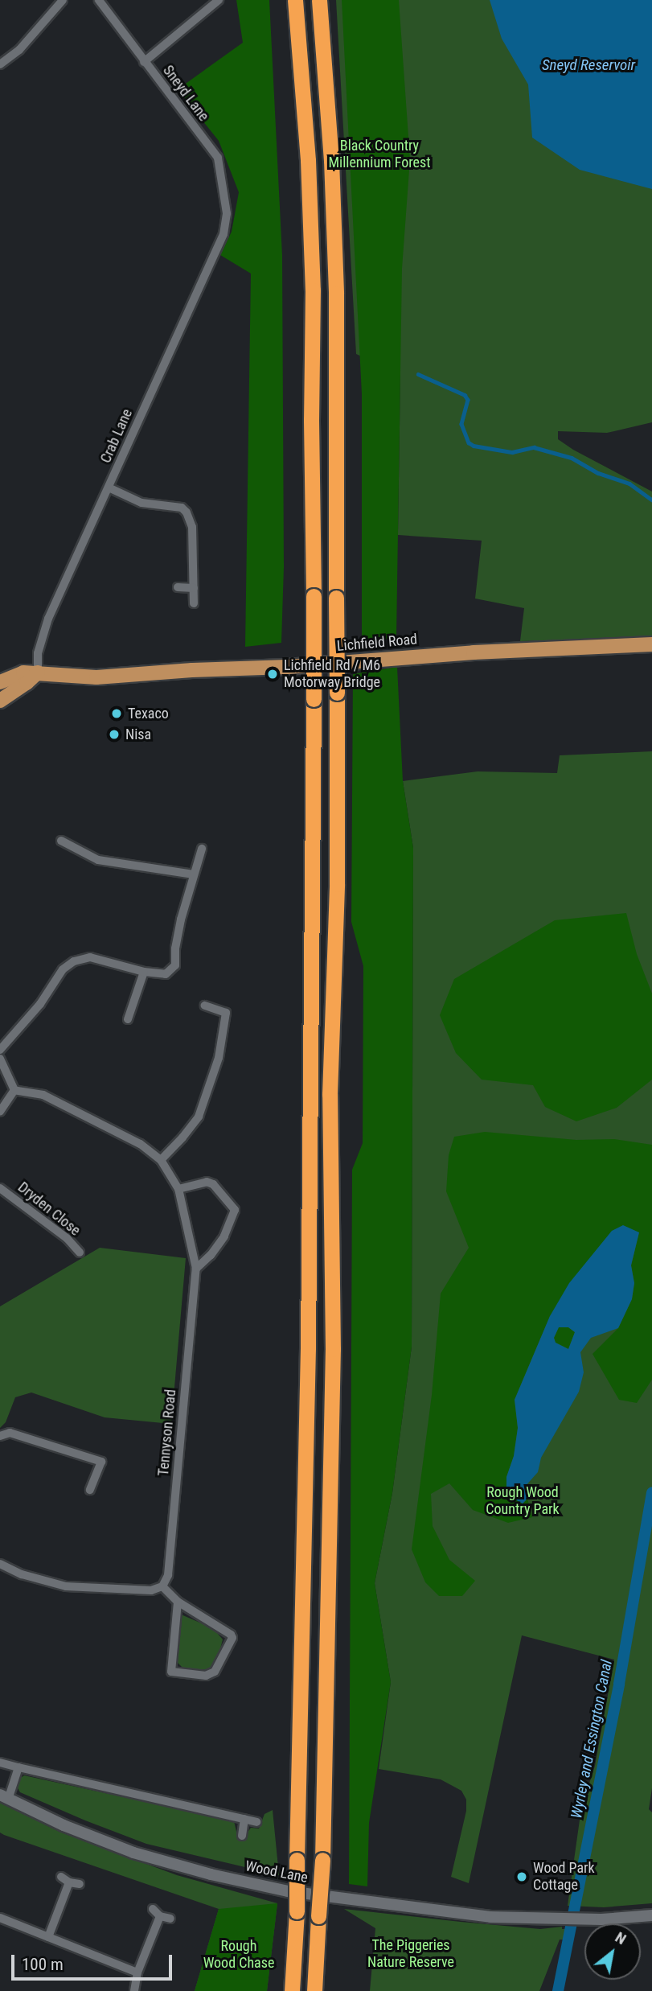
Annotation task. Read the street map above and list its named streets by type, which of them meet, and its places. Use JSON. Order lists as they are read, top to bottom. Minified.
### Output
{"streets":{"main road":["Lichfield Road"],"street":["Sneyd Lane","Crab Lane","Dryden Close","Tennyson Road","Wood Lane"]},"crossings":[["Sneyd Lane","Crab Lane"],["Crab Lane","Lichfield Road"]],"water":["Sneyd Reservoir","Wyrley and Essington Canal"],"parks":["Black Country Millennium Forest","Rough Wood Country Park","The Piggeries Nature Reserve","Rough Wood Chase"],"places":["Lichfield Rd / M6 Motorway Bridge","Texaco","Nisa","Wood Park Cottage"],"scale_bar":"100 m","north":"top right"}
